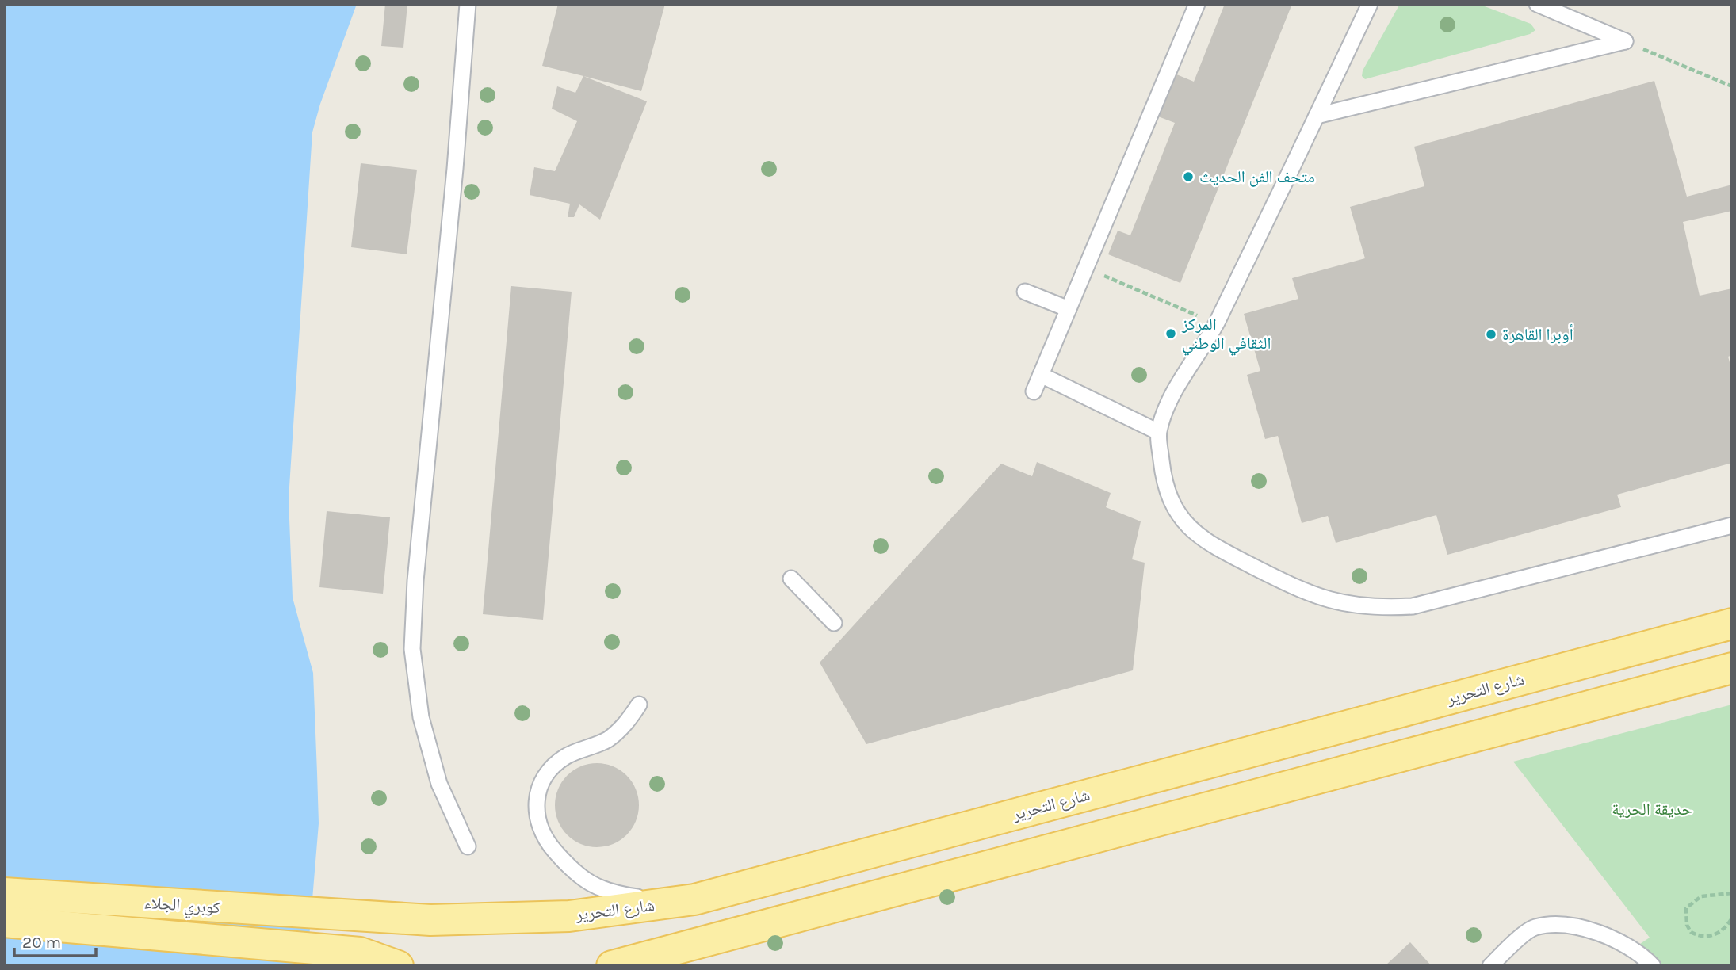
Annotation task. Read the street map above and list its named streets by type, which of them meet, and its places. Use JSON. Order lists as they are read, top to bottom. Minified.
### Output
{"streets":{"main road":["شارع التحرير","كوبري الجلاء"]},"crossings":[["شارع التحرير","كوبري الجلاء"]],"parks":["حديقة الحرية"],"places":["متحف الفن الحديث","المركز الثقافي الوطني","أوبرا القاهرة"],"scale_bar":"20 m"}
